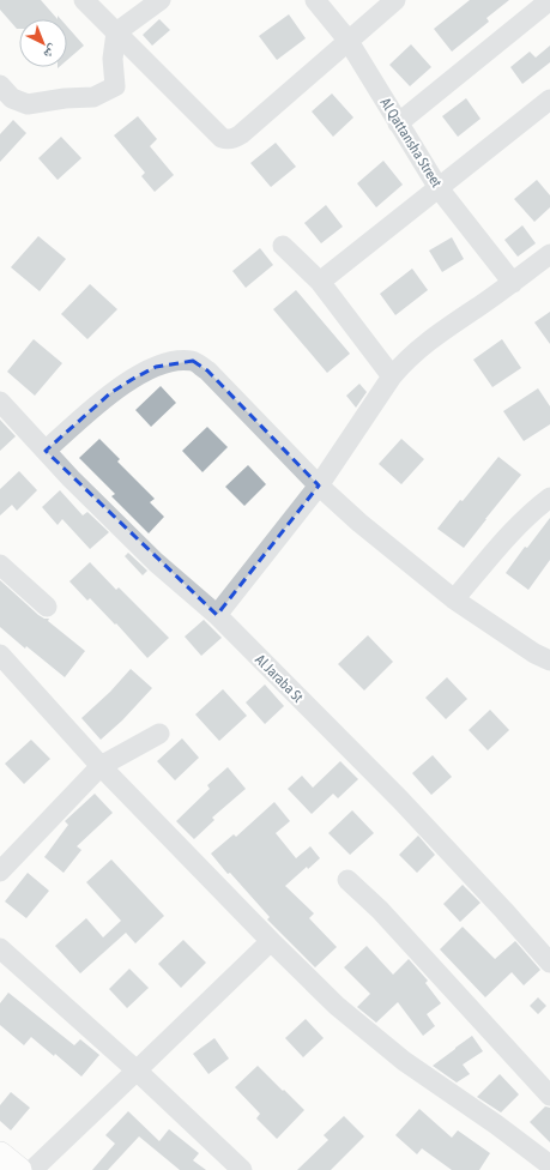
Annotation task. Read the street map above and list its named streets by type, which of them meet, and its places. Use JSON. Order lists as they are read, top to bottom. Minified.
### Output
{"streets":{"street":["Al Qattansha Street","Al Jaraba St"]},"north":"bottom right"}
